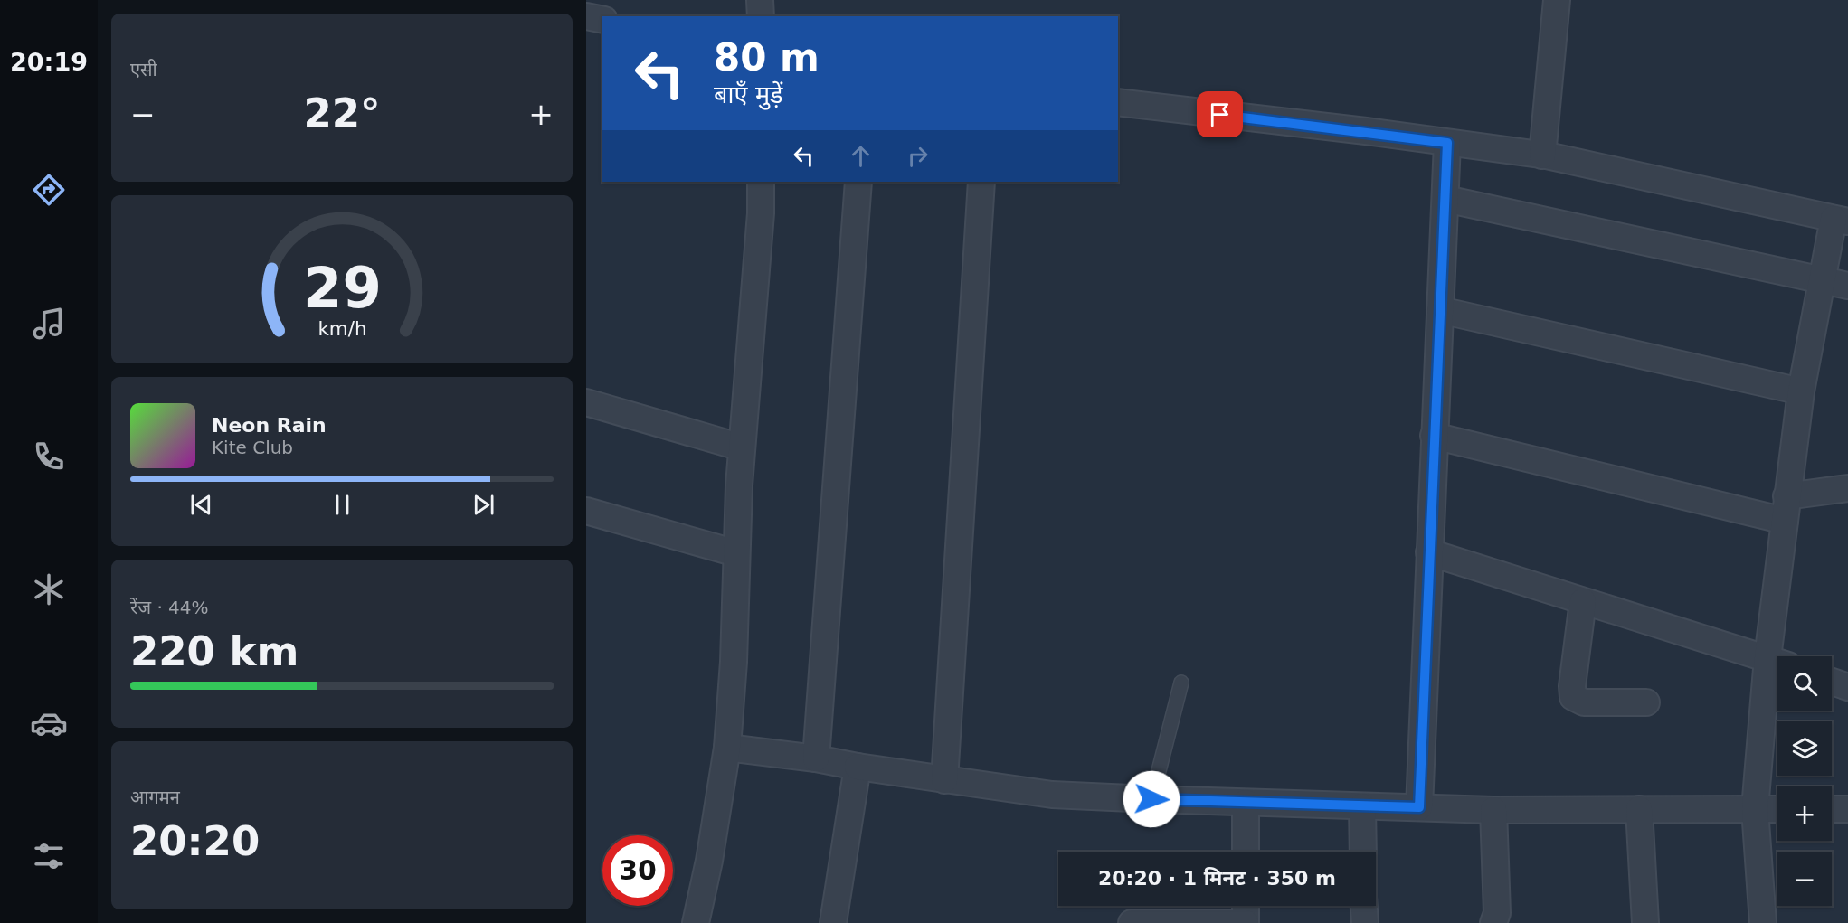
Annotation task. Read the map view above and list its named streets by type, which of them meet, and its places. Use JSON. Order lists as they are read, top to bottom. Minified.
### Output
{"page":{"tabs":"20:19","tile":["एसी",["रेंज · 44%","220 km"],["आगमन","20:20"]],"turn":["80 m","बाएँ मुड़ें"],"heat":["−","22°","+"],"song":["Neon Rain","Kite Club"],"map_buttons":["+","−"],"limit":"30","trip":"20:20 · 1 मिनट · 350 m","gauge":["29","km/h"]}}
